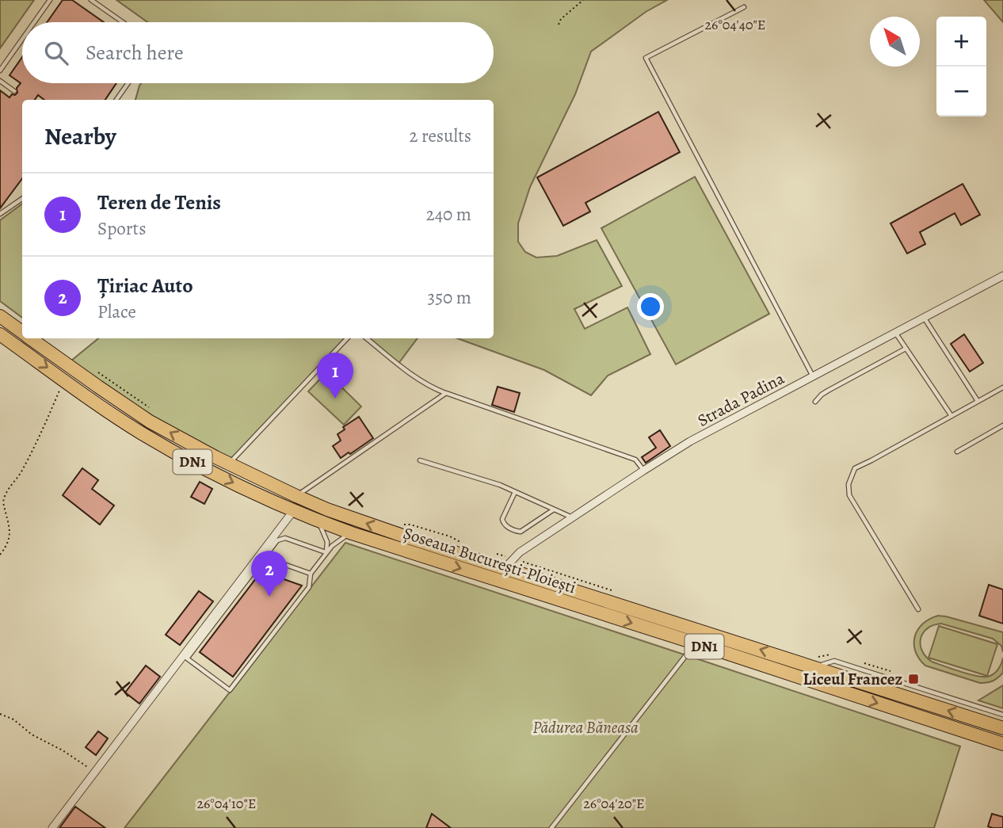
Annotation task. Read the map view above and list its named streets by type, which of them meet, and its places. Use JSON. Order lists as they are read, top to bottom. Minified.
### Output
{"streets":{"highway":["DN1","Șoseaua București-Ploiești"],"street":["Strada Padina"]},"crossings":[["Strada Padina","Șoseaua București-Ploiești"]],"parks":["Pădurea Băneasa"],"places":{"transit":["Liceul Francez"]},"north":"top left","page":{"map_buttons":["+","−"],"search":"Search here","heading":["Nearby","2 results"],"list":[{"mark":"1","name":"Teren de Tenis","note":"Sports","value":"240 m"},{"mark":"2","name":"Țiriac Auto","note":"Place","value":"350 m"}],"pins":["1","2"]},"coordinates":["26°04'40\"E","26°04'10\"E","26°04'20\"E"]}
